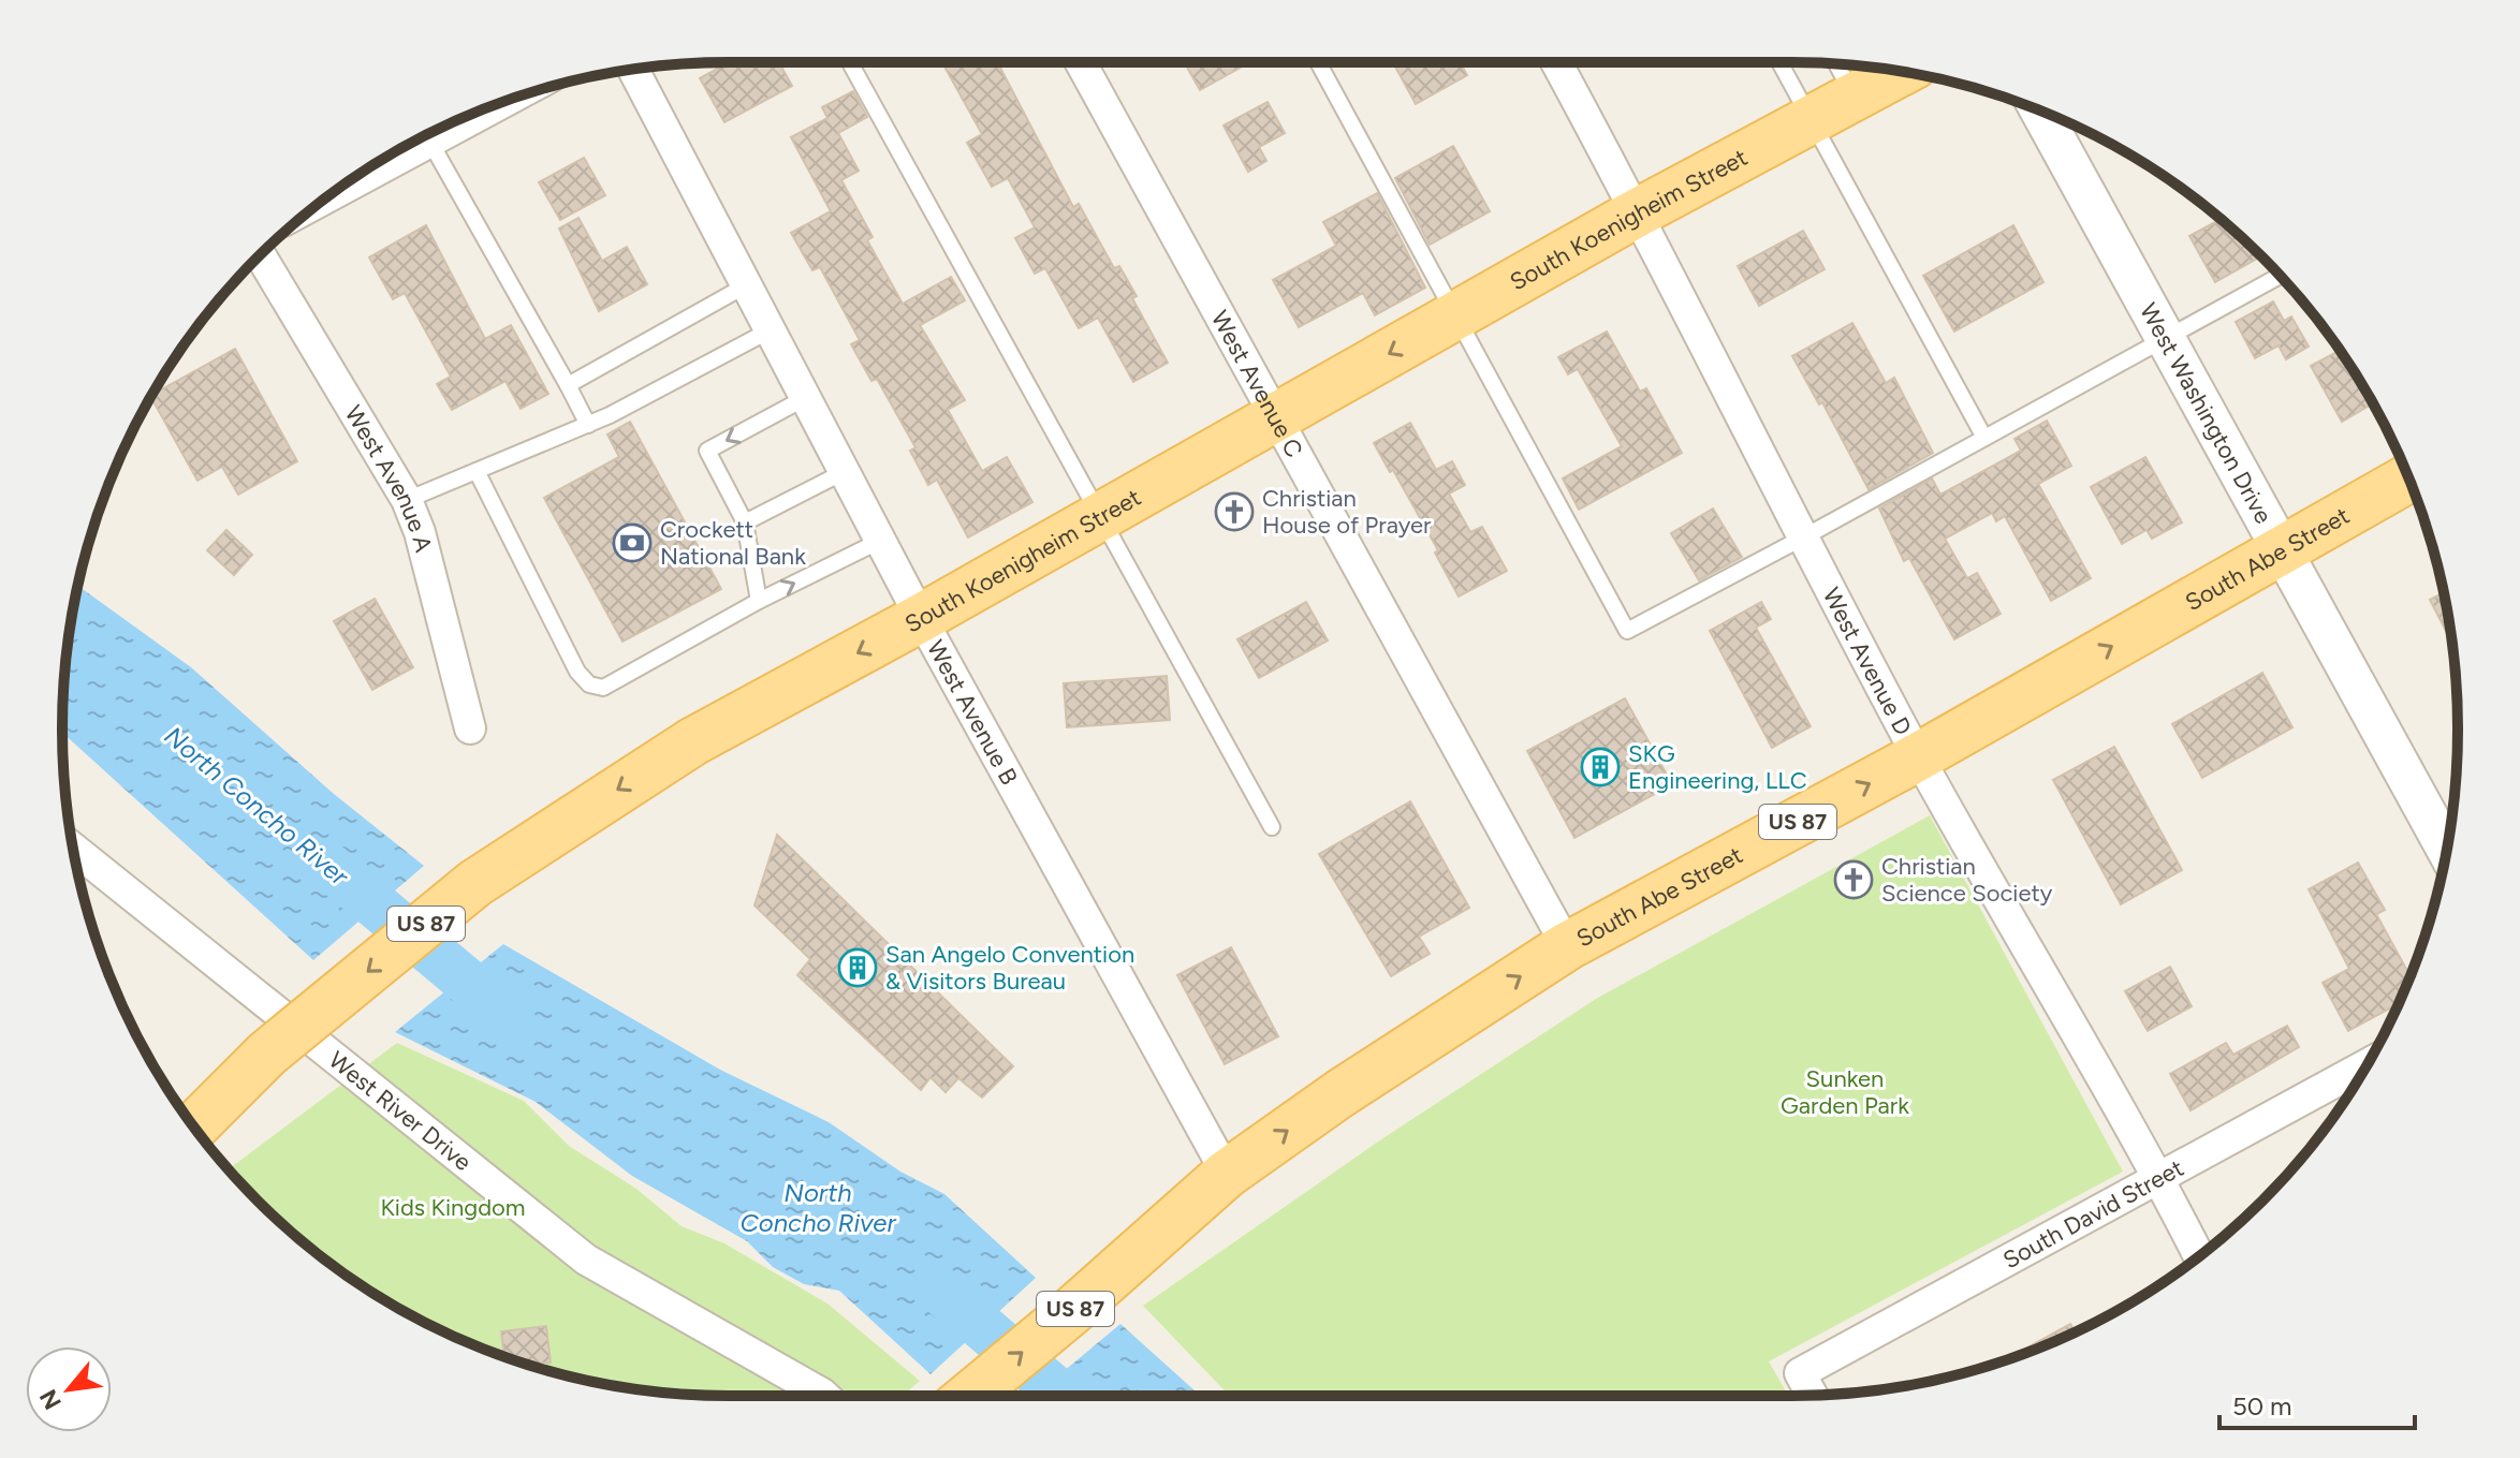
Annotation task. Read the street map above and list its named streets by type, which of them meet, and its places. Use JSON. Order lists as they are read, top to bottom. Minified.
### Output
{"streets":{"main road":["South Koenigheim Street","South Abe Street","US 87"],"street":["West Avenue C","West Washington Drive","West Avenue A","West Avenue D","West Avenue B","West River Drive","South David Street"]},"crossings":[["South Koenigheim Street","West Avenue C"],["South Koenigheim Street","West Avenue D"],["South Koenigheim Street","West Avenue B"],["West Avenue C","South Abe Street"],["West Washington Drive","South Abe Street"],["South Abe Street","West Avenue D"],["South Abe Street","West Avenue B"],["West Avenue D","South David Street"]],"one_way":["South Koenigheim Street","South Abe Street"],"water":["North Concho River"],"parks":["Sunken Garden Park","Kids Kingdom"],"places":{"church":["Christian House of Prayer","Christian Science Society"],"bank":["Crockett National Bank"],"building":["SKG Engineering, LLC","San Angelo Convention & Visitors Bureau"]},"scale_bar":"50 m","north":"bottom left"}
